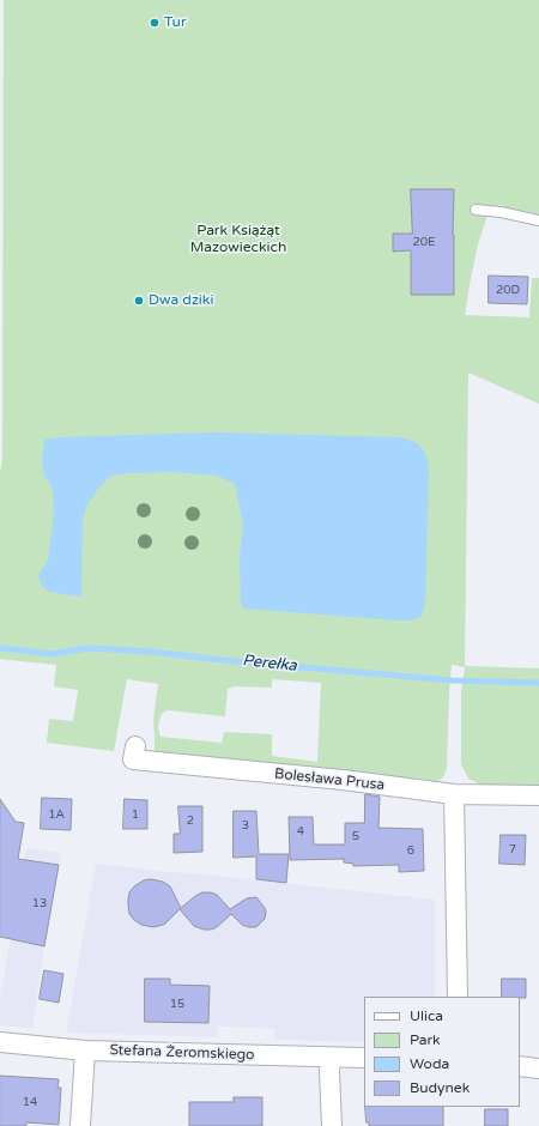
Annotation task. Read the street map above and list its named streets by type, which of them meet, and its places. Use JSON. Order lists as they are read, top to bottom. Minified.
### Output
{"streets":{"street":["Bolesława Prusa","Stefana Żeromskiego"]},"water":["Perełka"],"parks":["Park Książąt Mazowieckich"],"places":["Tur","Dwa dziki"],"house_numbers":["20E","20D","1A","1","2","3","4","5","7","6","13","15","14"],"legend":["Ulica","Park","Woda","Budynek"]}
